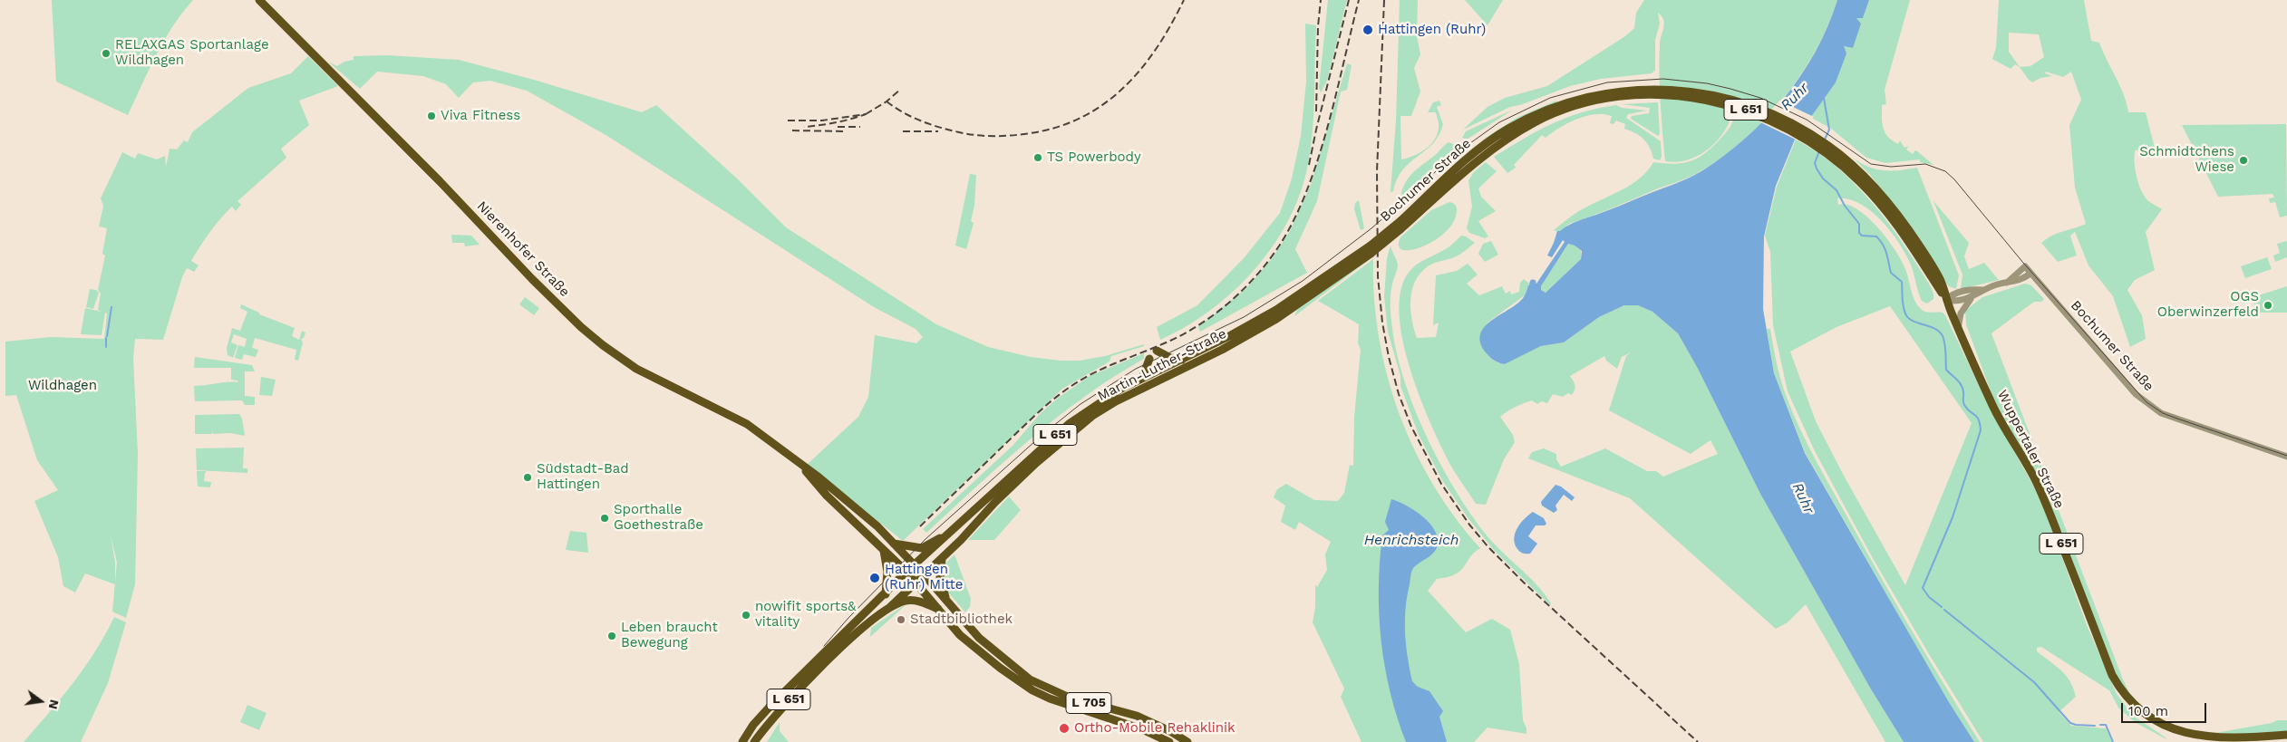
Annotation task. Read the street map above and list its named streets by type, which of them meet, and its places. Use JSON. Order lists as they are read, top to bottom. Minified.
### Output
{"streets":{"main road":["L 651","Bochumer Straße","Nierenhofer Straße","Martin-Luther-Straße","Wuppertaler Straße","L 705"]},"crossings":[["Bochumer Straße","Martin-Luther-Straße"],["Bochumer Straße","Wuppertaler Straße"],["Nierenhofer Straße","Martin-Luther-Straße"],["Nierenhofer Straße","L 705"],["Martin-Luther-Straße","L 705"]],"water":["Ruhr","Henrichsteich"],"parks":["Wildhagen"],"places":["Hattingen (Ruhr)","RELAXGAS Sportanlage Wildhagen","Viva Fitness","TS Powerbody","Schmidtchens Wiese","OGS Oberwinzerfeld","Südstadt-Bad Hattingen","Sporthalle Goethestraße","Hattingen (Ruhr) Mitte","nowifit sports& vitality","Stadtbibliothek","Leben braucht Bewegung","Ortho-Mobile Rehaklinik"],"scale_bar":"100 m","north":"right"}
